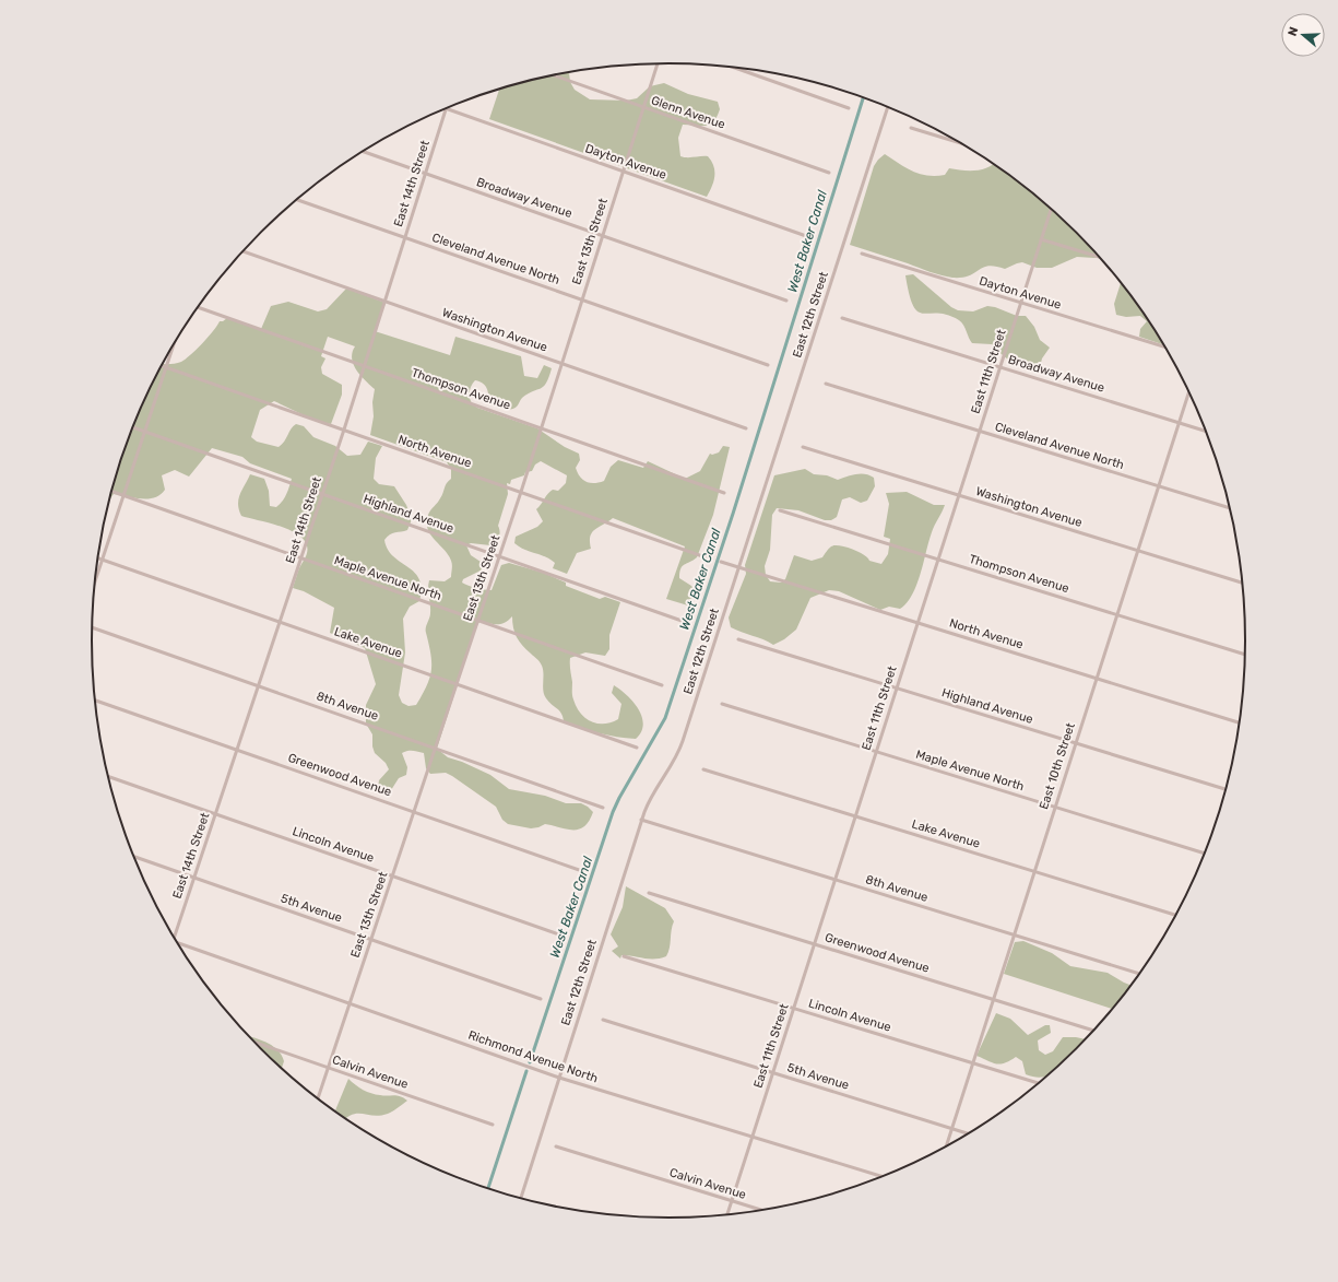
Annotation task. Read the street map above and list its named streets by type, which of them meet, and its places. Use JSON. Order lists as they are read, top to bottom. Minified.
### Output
{"streets":{"street":["Glenn Avenue","Dayton Avenue","East 14th Street","Broadway Avenue","East 13th Street","Cleveland Avenue North","East 12th Street","Washington Avenue","East 11th Street","Thompson Avenue","North Avenue","Highland Avenue","Maple Avenue North","Lake Avenue","8th Avenue","East 10th Street","Greenwood Avenue","Lincoln Avenue","5th Avenue","Richmond Avenue North","Calvin Avenue"]},"crossings":[["Glenn Avenue","East 13th Street"],["Dayton Avenue","East 14th Street"],["Dayton Avenue","East 13th Street"],["Dayton Avenue","East 11th Street"],["East 14th Street","Broadway Avenue"],["East 14th Street","Cleveland Avenue North"],["East 14th Street","Washington Avenue"],["East 14th Street","Thompson Avenue"],["East 14th Street","North Avenue"],["East 14th Street","Highland Avenue"],["East 14th Street","Maple Avenue North"],["East 14th Street","Lake Avenue"],["East 14th Street","8th Avenue"],["East 14th Street","Greenwood Avenue"],["East 14th Street","Lincoln Avenue"],["East 14th Street","5th Avenue"],["Broadway Avenue","East 13th Street"],["Broadway Avenue","East 11th Street"],["Broadway Avenue","East 10th Street"],["East 13th Street","Cleveland Avenue North"],["East 13th Street","Washington Avenue"],["East 13th Street","Thompson Avenue"],["East 13th Street","North Avenue"],["East 13th Street","Highland Avenue"],["East 13th Street","Maple Avenue North"],["East 13th Street","Lake Avenue"],["East 13th Street","8th Avenue"],["East 13th Street","Greenwood Avenue"],["East 13th Street","Lincoln Avenue"],["East 13th Street","5th Avenue"],["East 13th Street","Richmond Avenue North"],["East 13th Street","Calvin Avenue"],["Cleveland Avenue North","East 11th Street"],["Cleveland Avenue North","East 10th Street"],["East 12th Street","North Avenue"],["East 12th Street","8th Avenue"],["East 12th Street","Richmond Avenue North"],["Washington Avenue","East 11th Street"],["Washington Avenue","East 10th Street"],["East 11th Street","Thompson Avenue"],["East 11th Street","North Avenue"],["East 11th Street","Highland Avenue"],["East 11th Street","Maple Avenue North"],["East 11th Street","Lake Avenue"],["East 11th Street","8th Avenue"],["East 11th Street","Greenwood Avenue"],["East 11th Street","Lincoln Avenue"],["East 11th Street","5th Avenue"],["East 11th Street","Richmond Avenue North"],["East 11th Street","Calvin Avenue"],["Thompson Avenue","East 10th Street"],["North Avenue","East 10th Street"],["Highland Avenue","East 10th Street"],["Maple Avenue North","East 10th Street"],["Lake Avenue","East 10th Street"],["8th Avenue","East 10th Street"],["East 10th Street","Greenwood Avenue"],["East 10th Street","Lincoln Avenue"],["East 10th Street","5th Avenue"]],"water":["West Baker Canal"],"north":"left"}
